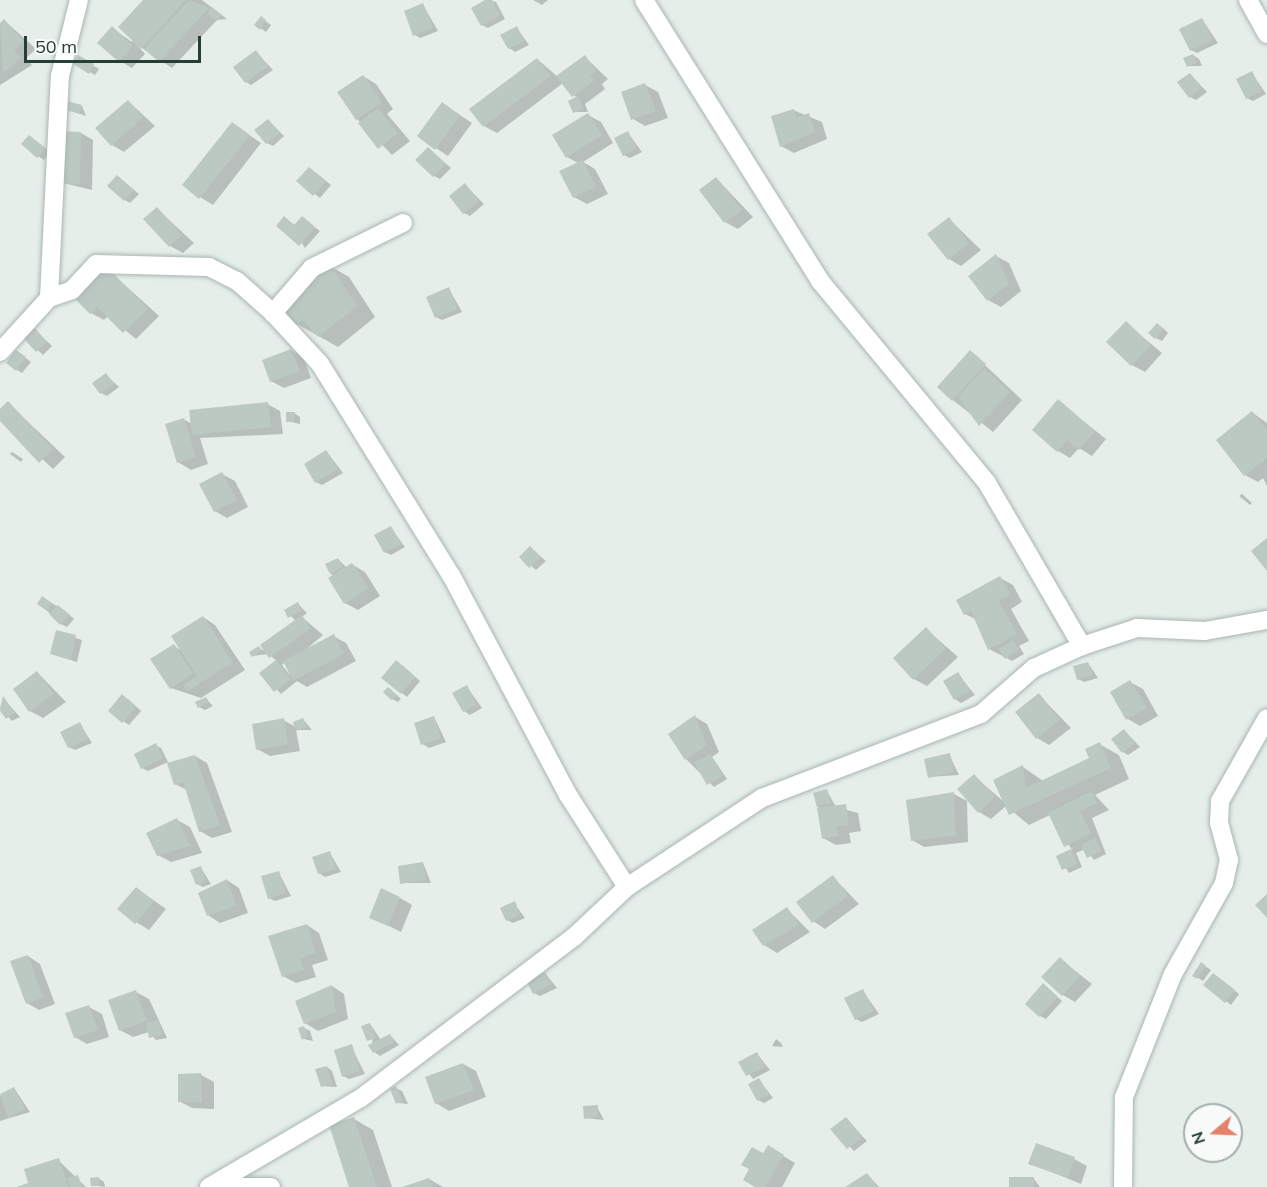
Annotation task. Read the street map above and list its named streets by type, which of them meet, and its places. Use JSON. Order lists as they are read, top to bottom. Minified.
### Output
{"scale_bar":"50 m","north":"left"}
